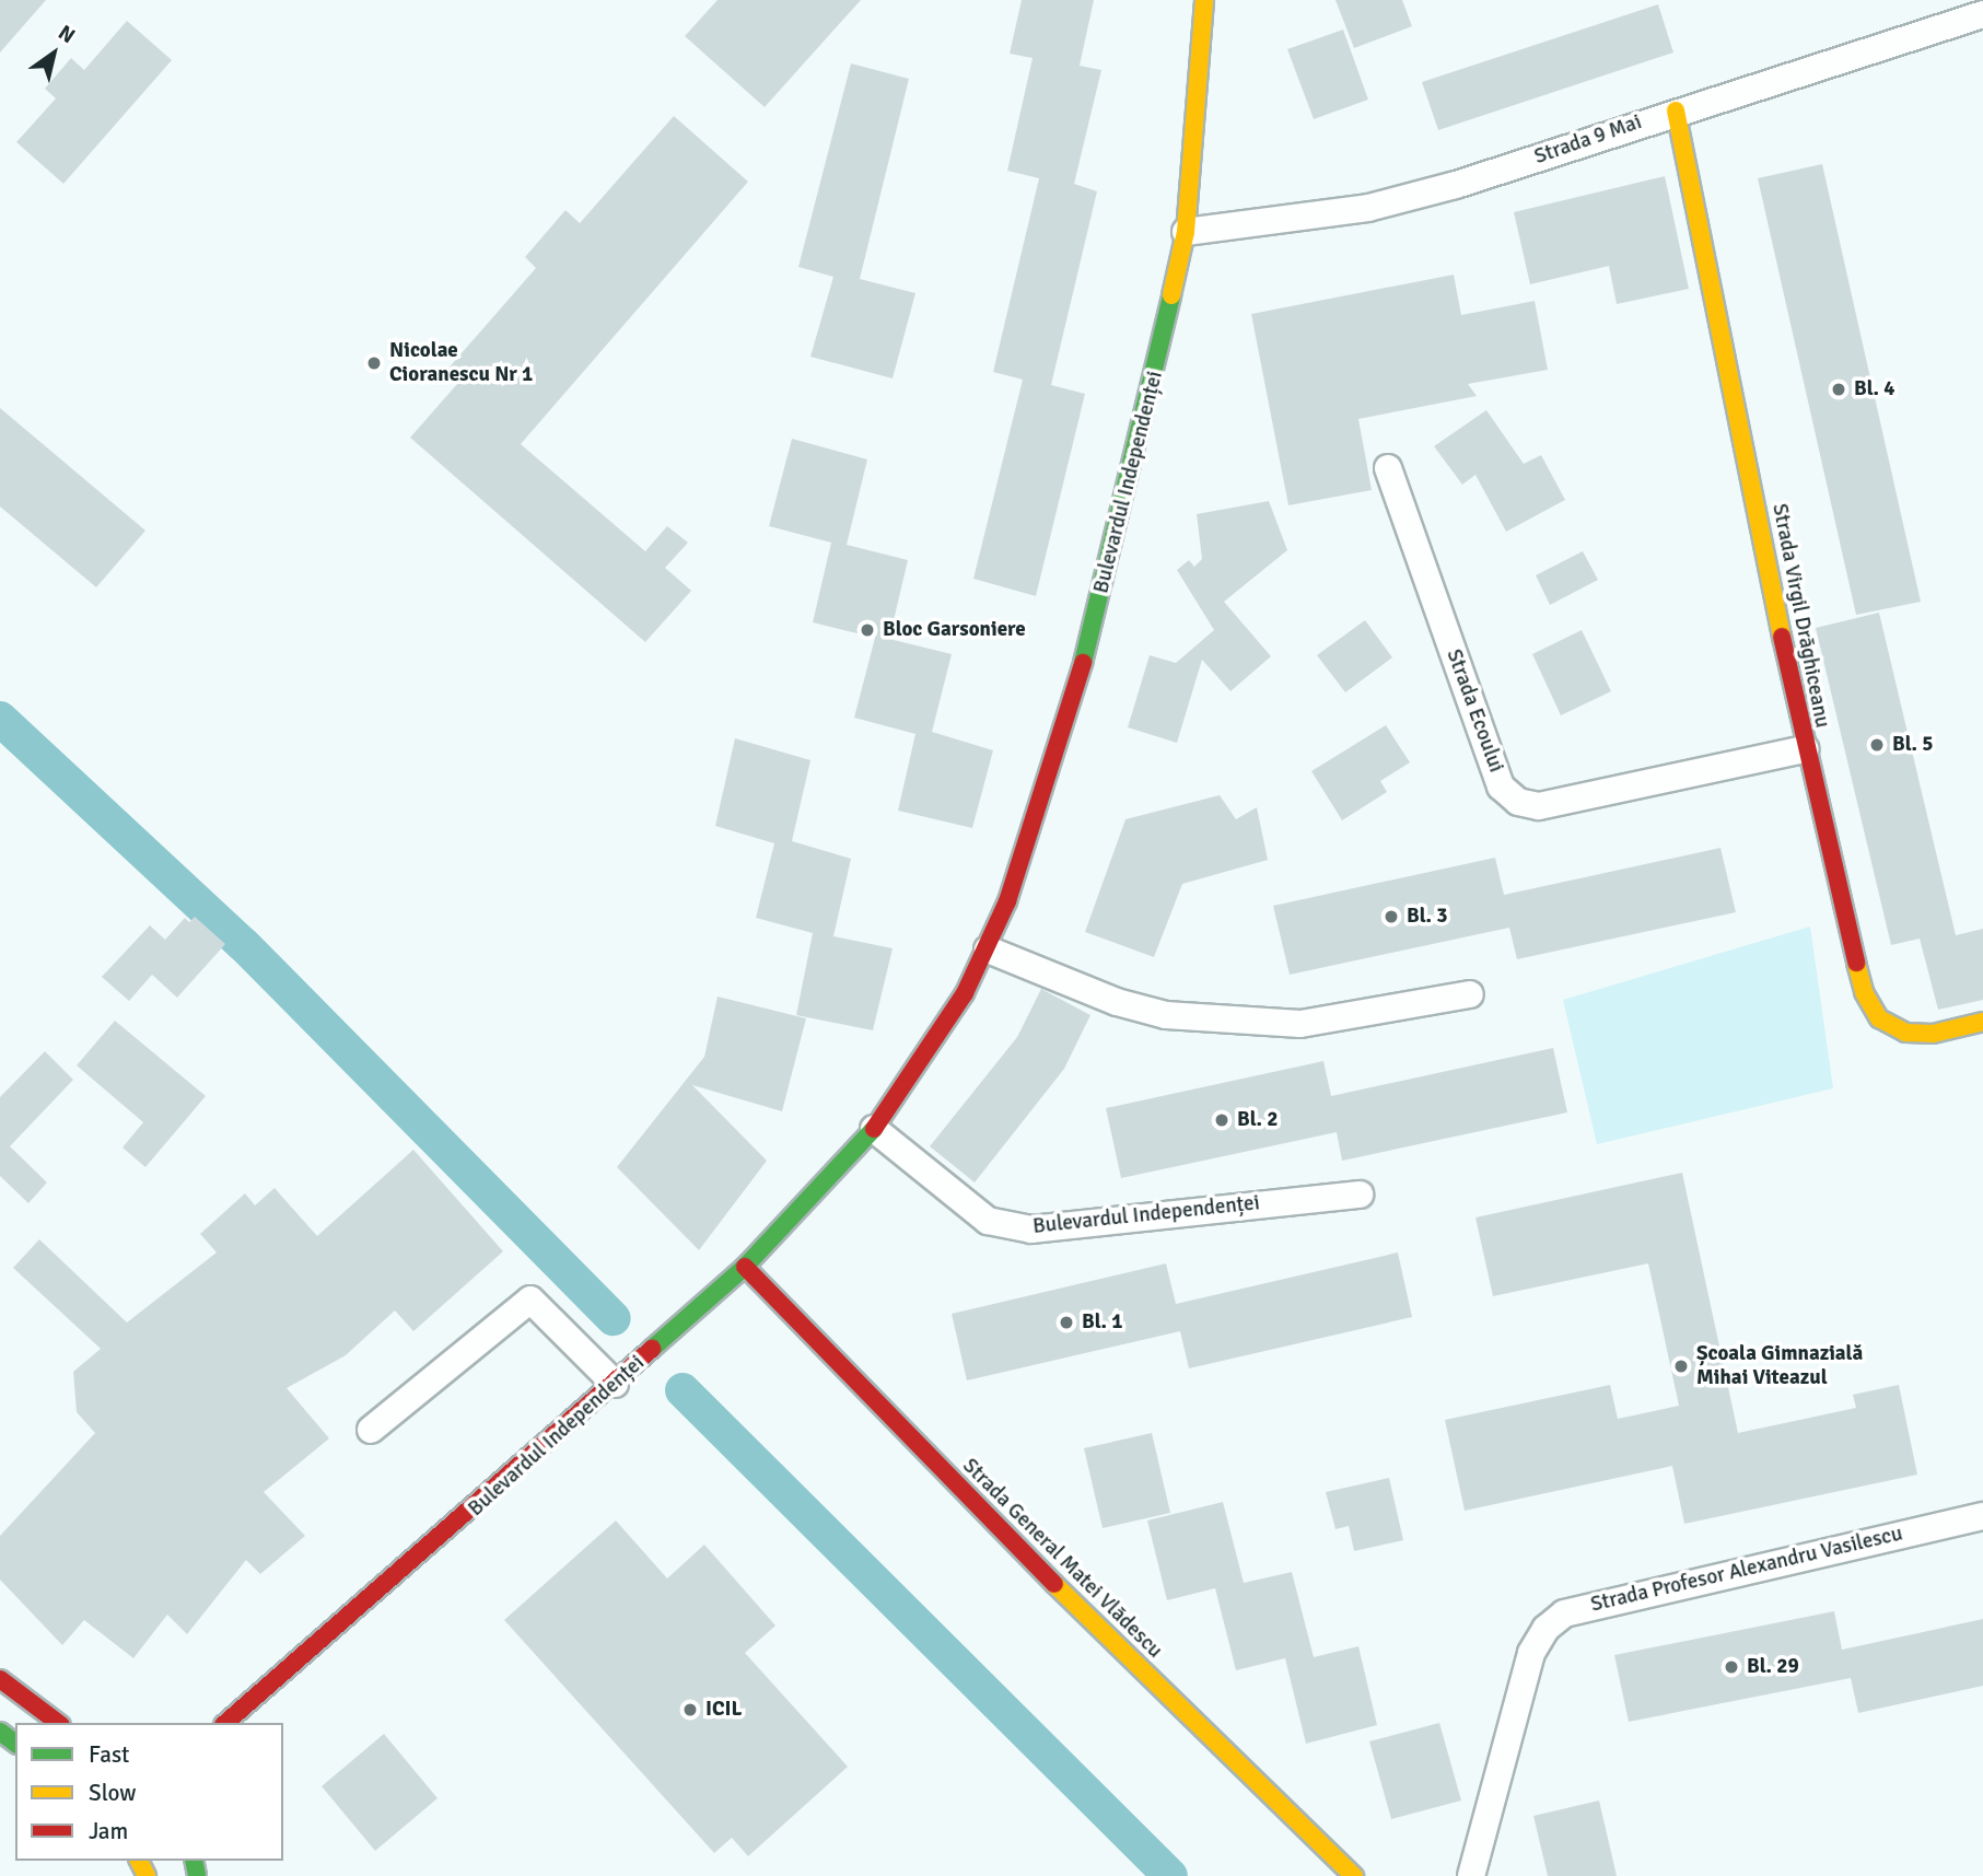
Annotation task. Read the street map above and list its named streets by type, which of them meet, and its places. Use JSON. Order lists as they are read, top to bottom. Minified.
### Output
{"streets":{"main road":["Bulevardul Independenței","Strada Virgil Drăghiceanu","Strada General Matei Vlădescu"],"street":["Strada 9 Mai","Strada Ecoului","Strada Profesor Alexandru Vasilescu"]},"crossings":[["Strada 9 Mai","Bulevardul Independenței"],["Strada 9 Mai","Strada Virgil Drăghiceanu"],["Bulevardul Independenței","Strada General Matei Vlădescu"],["Strada Virgil Drăghiceanu","Strada Ecoului"]],"places":["Nicolae Cioranescu Nr 1","Bl. 4","Bloc Garsoniere","Bl. 5","Bl. 3","Bl. 2","Bl. 1","Școala Gimnazială Mihai Viteazul","Bl. 29","ICIL"],"legend":["Fast","Slow","Jam"],"north":"top right"}
